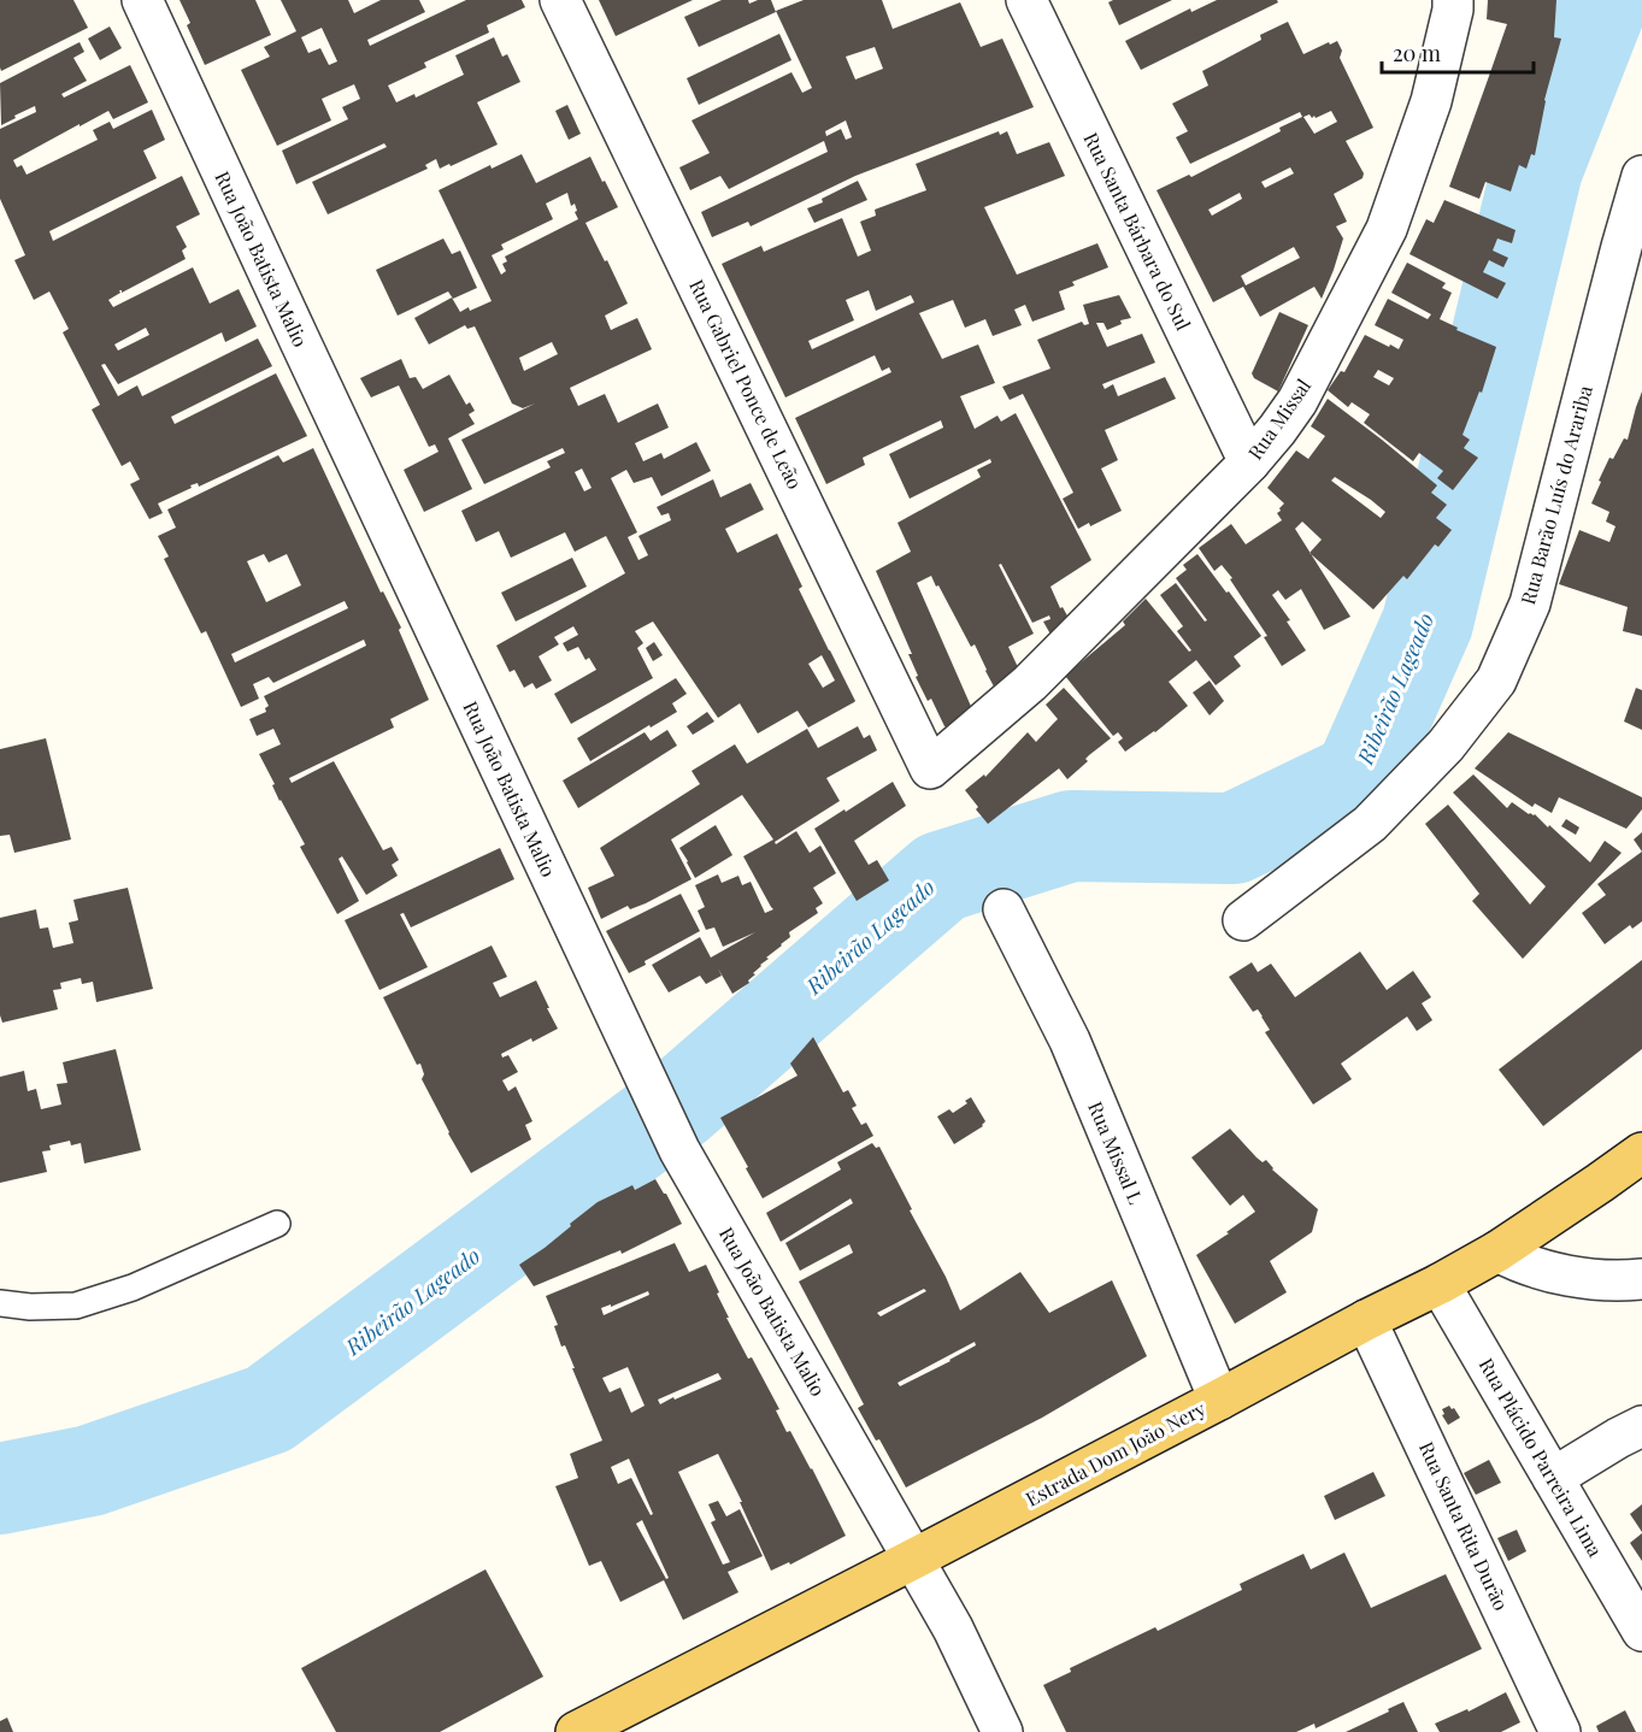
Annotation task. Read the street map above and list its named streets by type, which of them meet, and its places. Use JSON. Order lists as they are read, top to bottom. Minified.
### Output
{"streets":{"main road":["Estrada Dom João Nery"],"street":["Rua Santa Bárbara do Sul","Rua João Batista Malio","Rua Gabriel Ponce de Leão","Rua Missal","Rua Barão Luís do Arariba","Rua Missal L","Rua Plácido Parreira Lima","Rua Santa Rita Durão"]},"crossings":[["Rua Santa Bárbara do Sul","Rua Missal"],["Rua João Batista Malio","Estrada Dom João Nery"],["Rua Gabriel Ponce de Leão","Rua Missal"],["Rua Missal L","Estrada Dom João Nery"],["Estrada Dom João Nery","Rua Plácido Parreira Lima"],["Estrada Dom João Nery","Rua Santa Rita Durão"]],"water":["Ribeirão Lageado"],"scale_bar":"20 m"}
